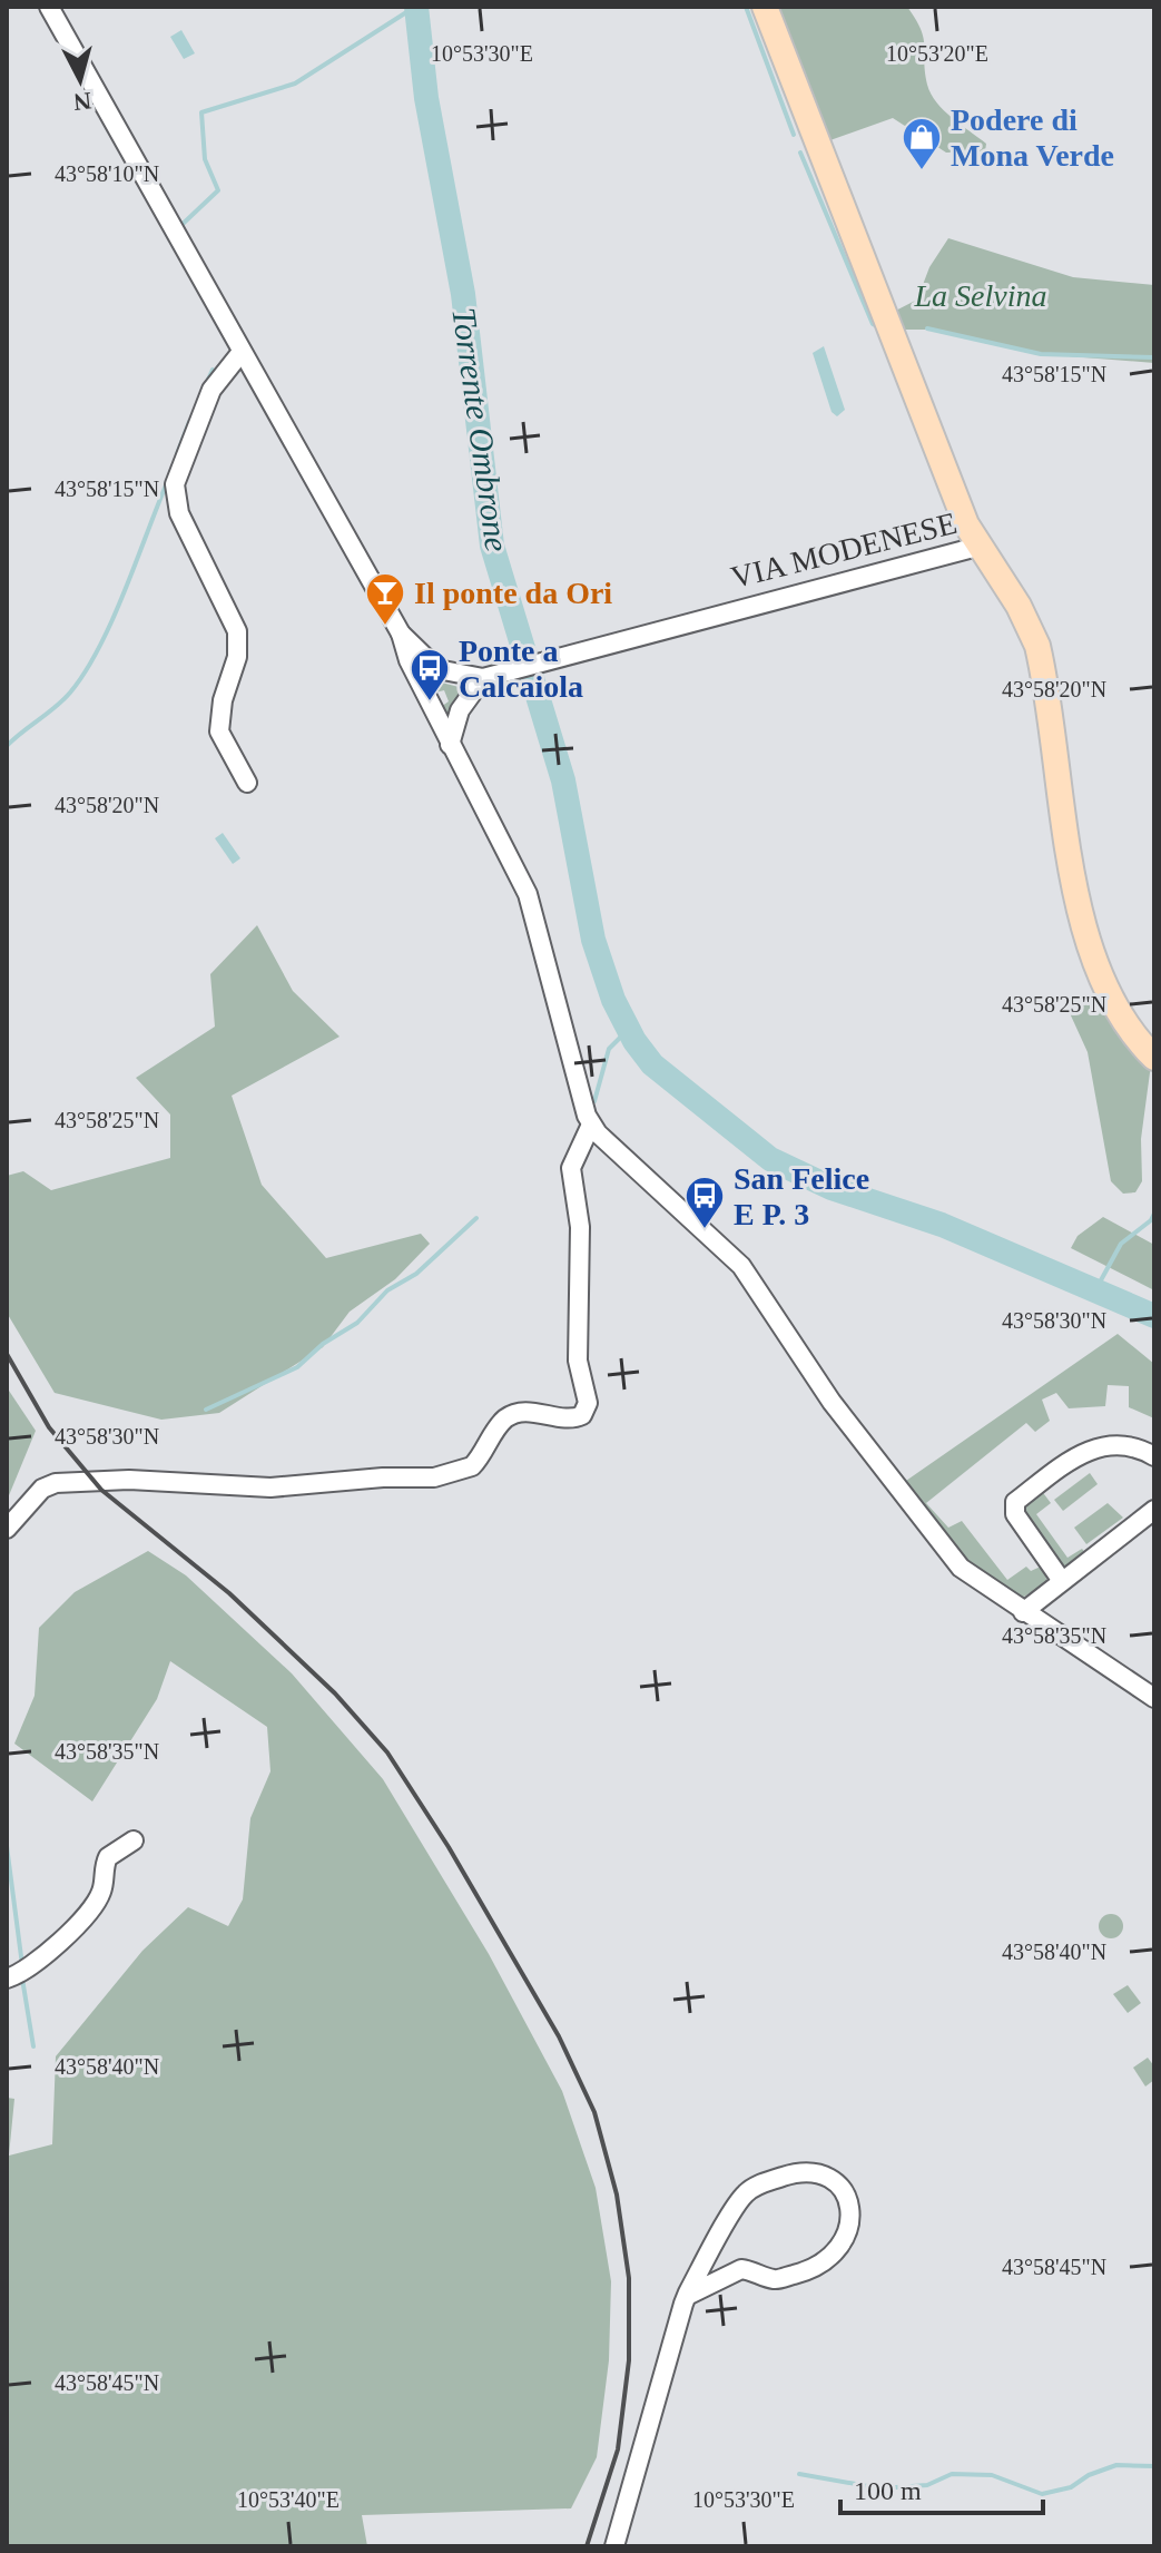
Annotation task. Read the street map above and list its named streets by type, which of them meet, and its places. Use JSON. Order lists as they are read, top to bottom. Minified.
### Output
{"streets":{"main road":["VIA MODENESE"]},"water":["Torrente Ombrone"],"parks":["La Selvina"],"places":{"shop":["Podere di Mona Verde"],"bar":["Il ponte da Ori"],"bus stop":["Ponte a Calcaiola","San Felice E P. 3"]},"scale_bar":"100 m","north":"bottom","coordinates":["10°53'30\"E","10°53'20\"E","43°58'10\"N","43°58'15\"N","43°58'20\"N","43°58'25\"N","43°58'30\"N","43°58'35\"N","43°58'40\"N","43°58'45\"N","10°53'40\"E"]}
